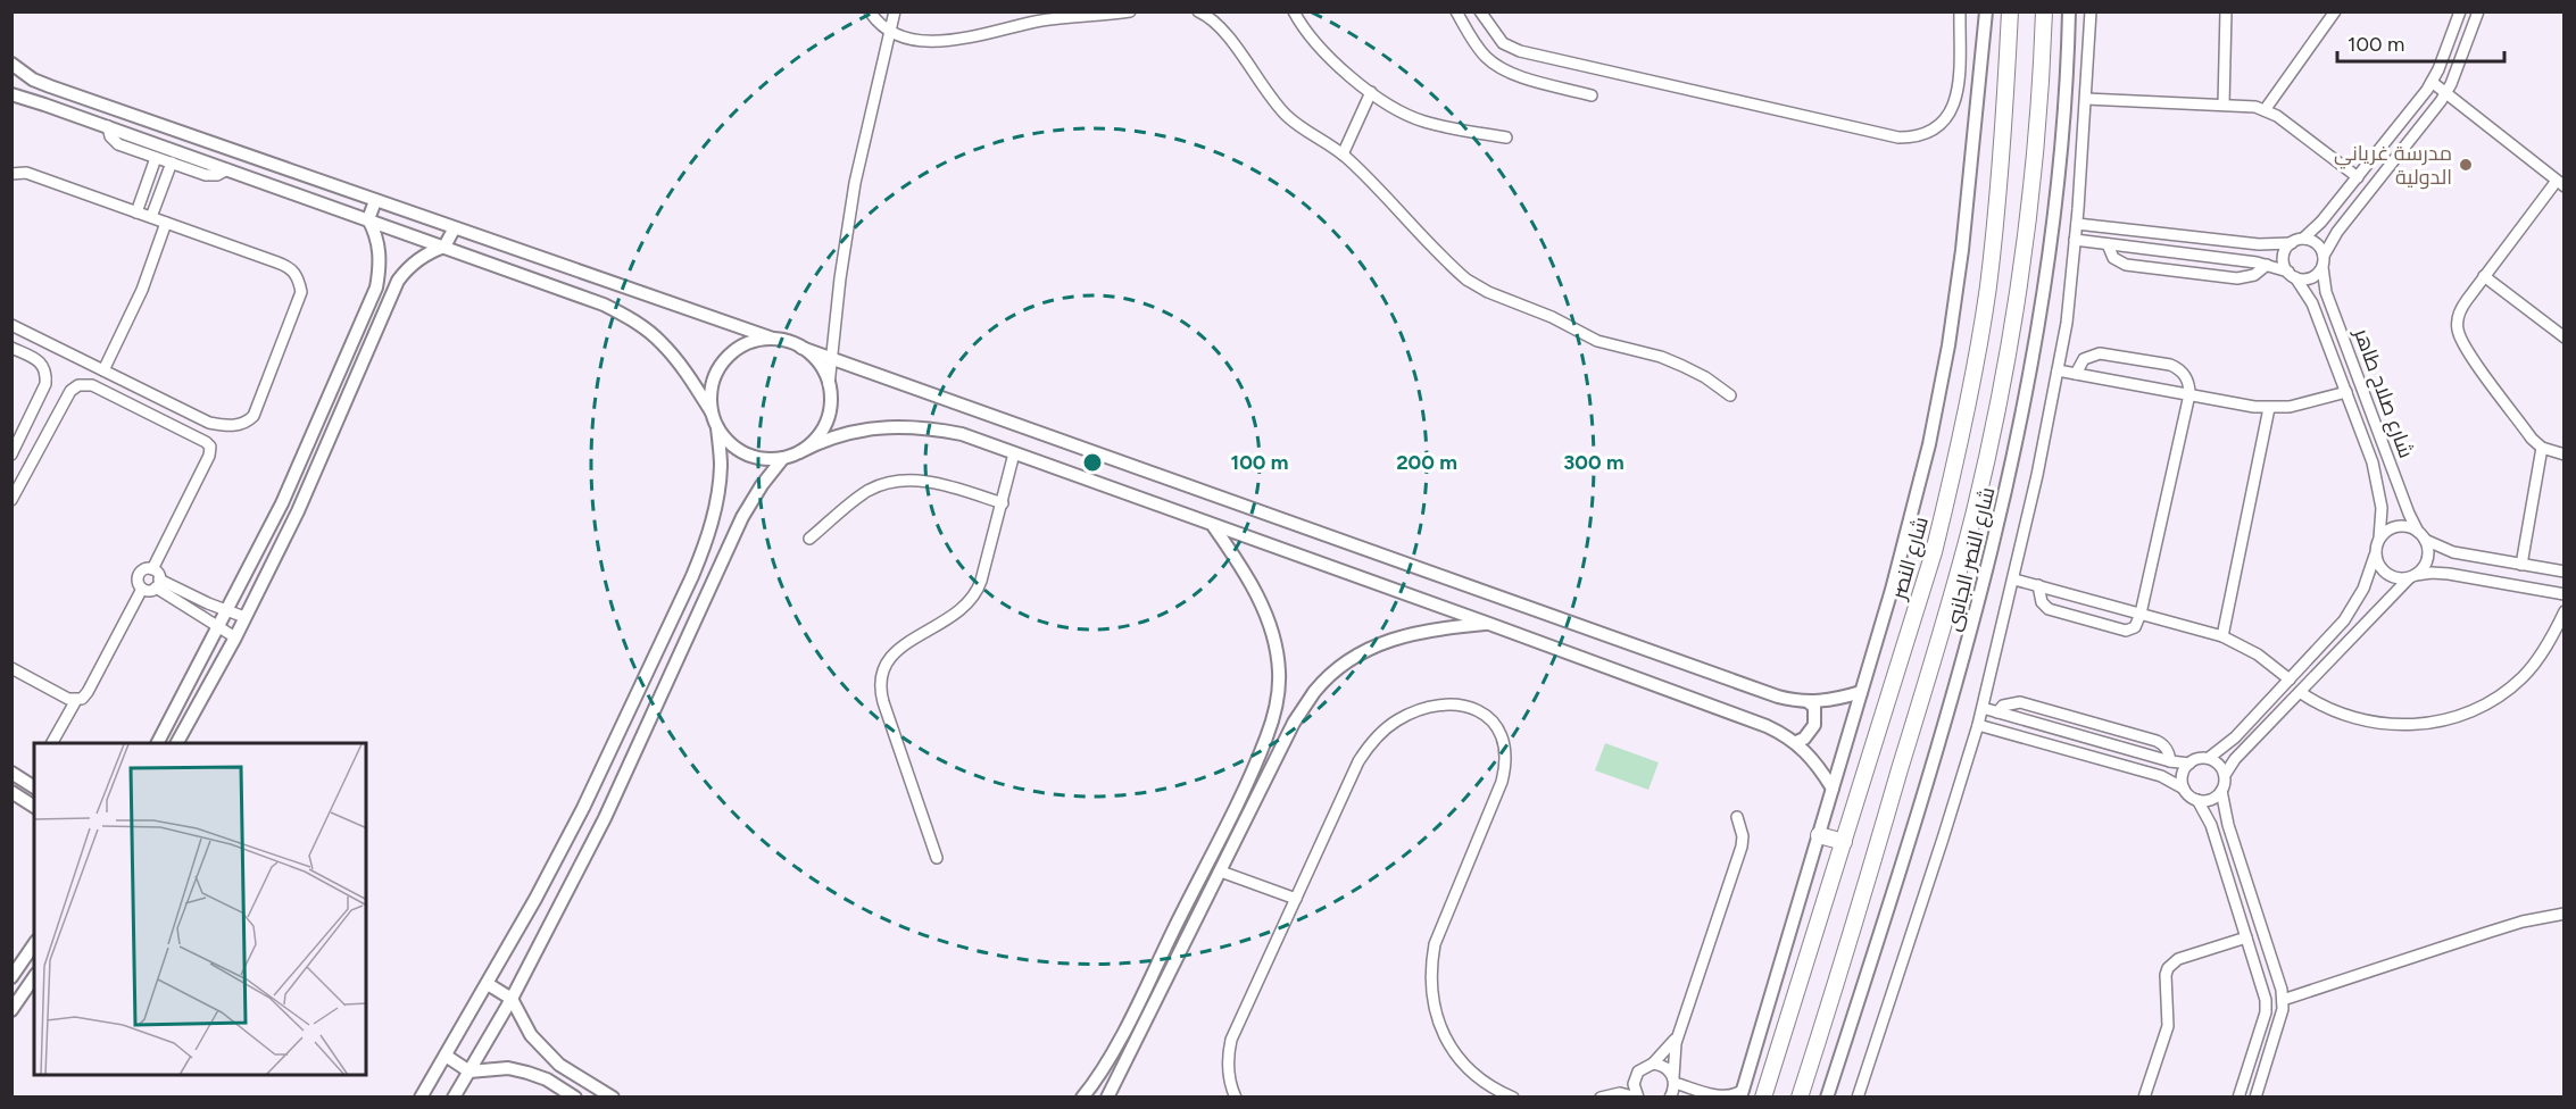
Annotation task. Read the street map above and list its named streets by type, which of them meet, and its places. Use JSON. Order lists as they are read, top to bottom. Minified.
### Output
{"streets":{"main road":["شارع النصر"],"street":["شارع صلاح طاهر","شارع النصر الجانبى"]},"places":["مدرسة غرياني الدولية"],"scale_bar":"100 m","rings":["100 m","200 m","300 m"]}
